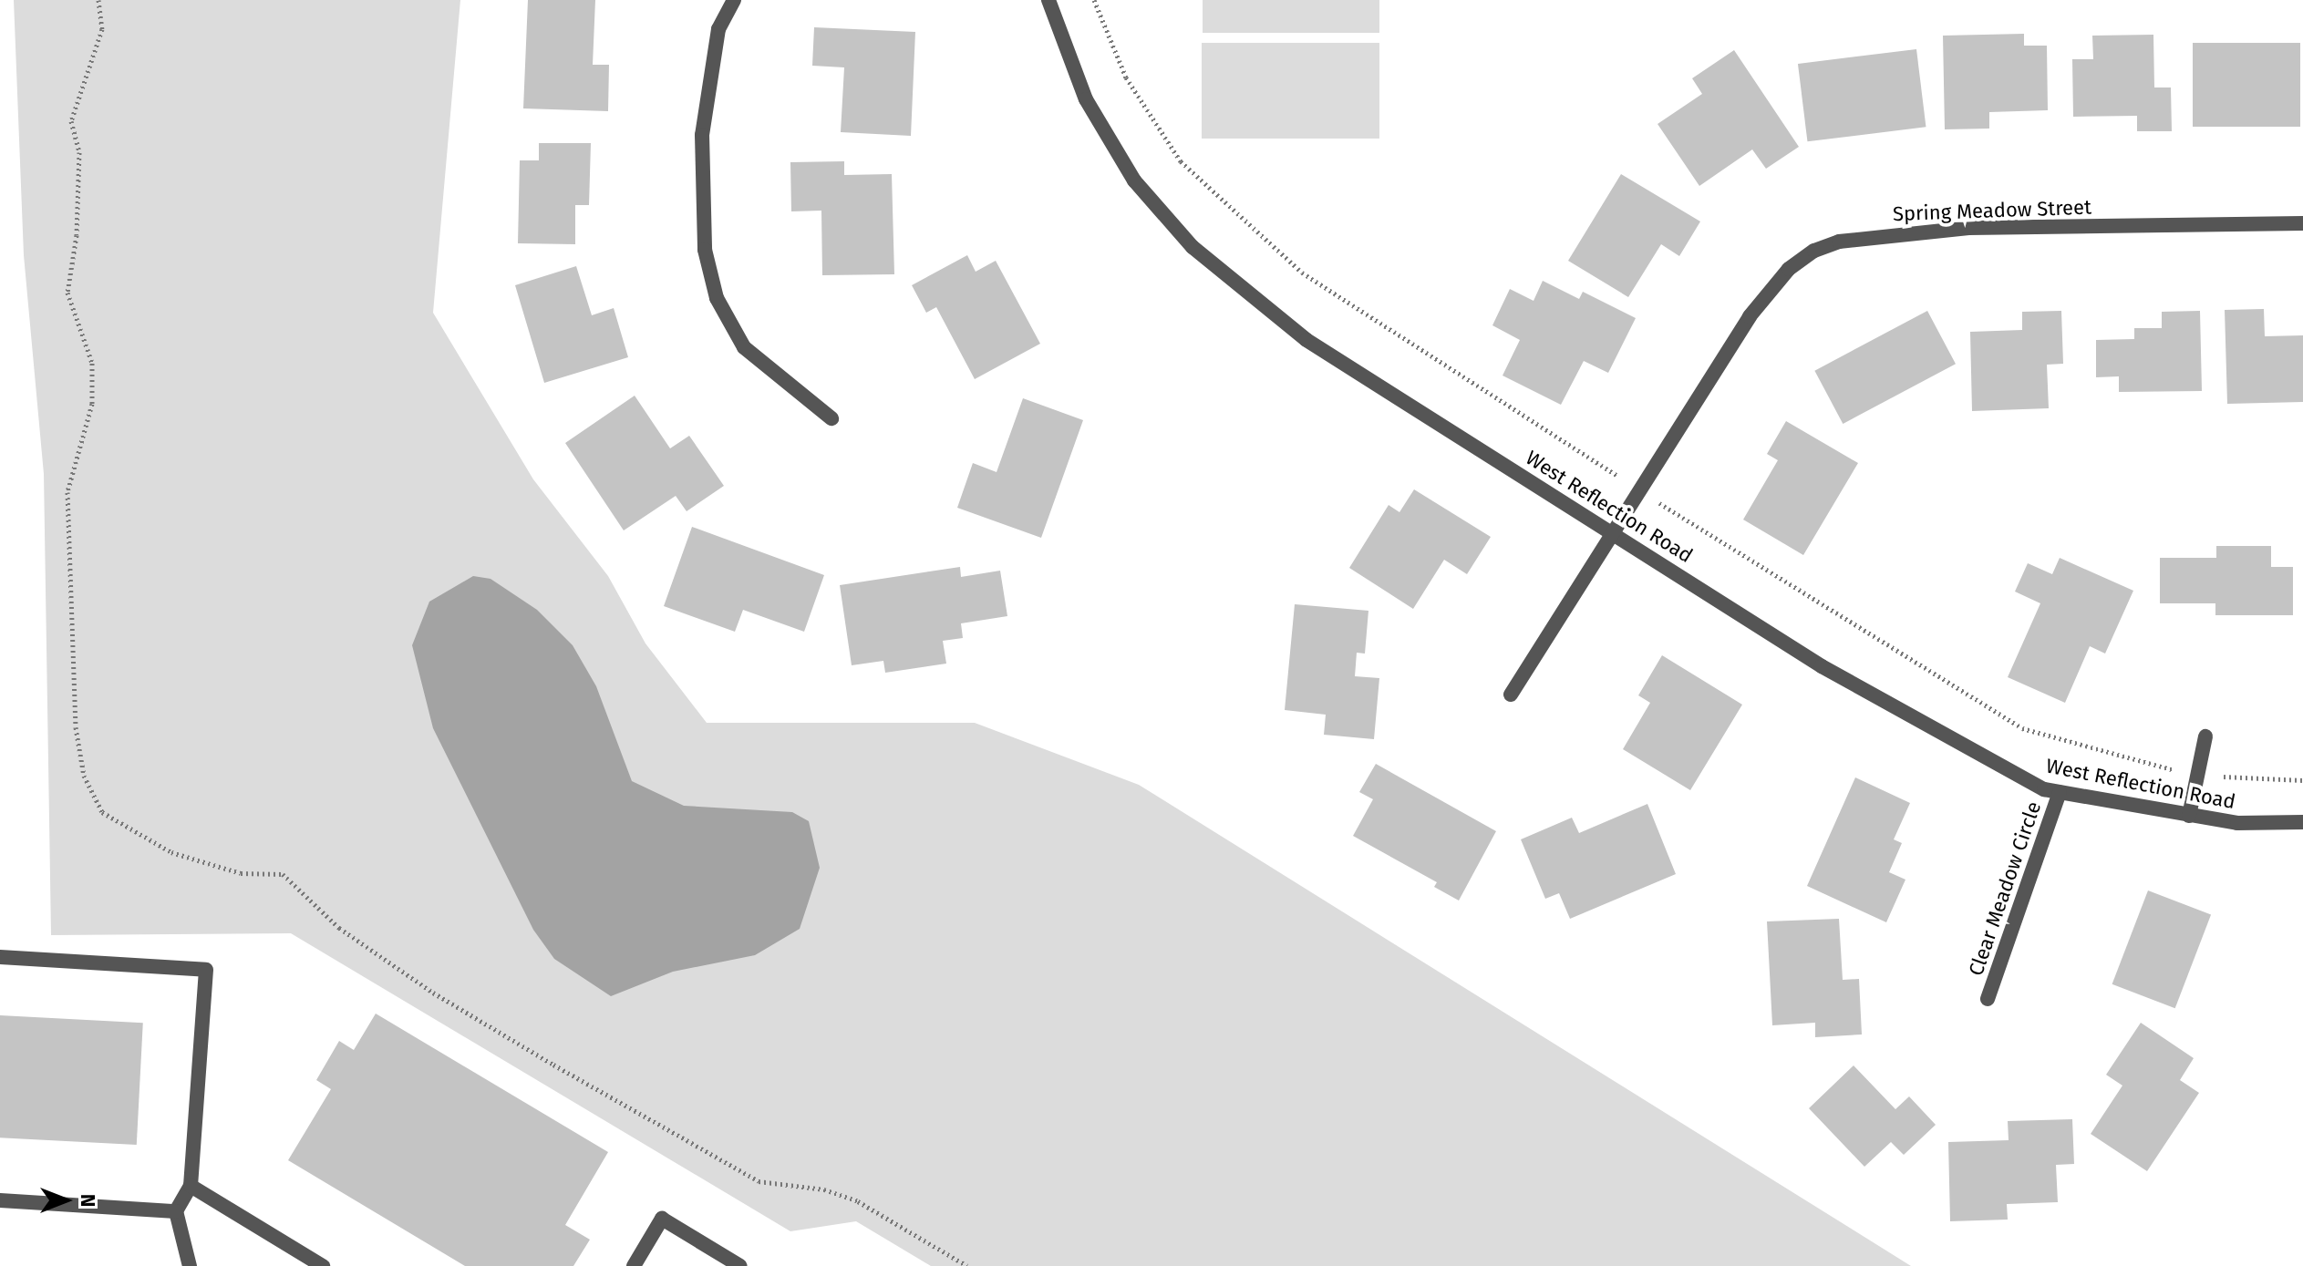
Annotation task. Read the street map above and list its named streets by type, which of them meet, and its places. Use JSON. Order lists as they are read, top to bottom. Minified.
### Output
{"streets":{"street":["Spring Meadow Street","West Reflection Road","Clear Meadow Circle"]},"crossings":[["Spring Meadow Street","West Reflection Road"],["West Reflection Road","Clear Meadow Circle"]],"north":"right"}
